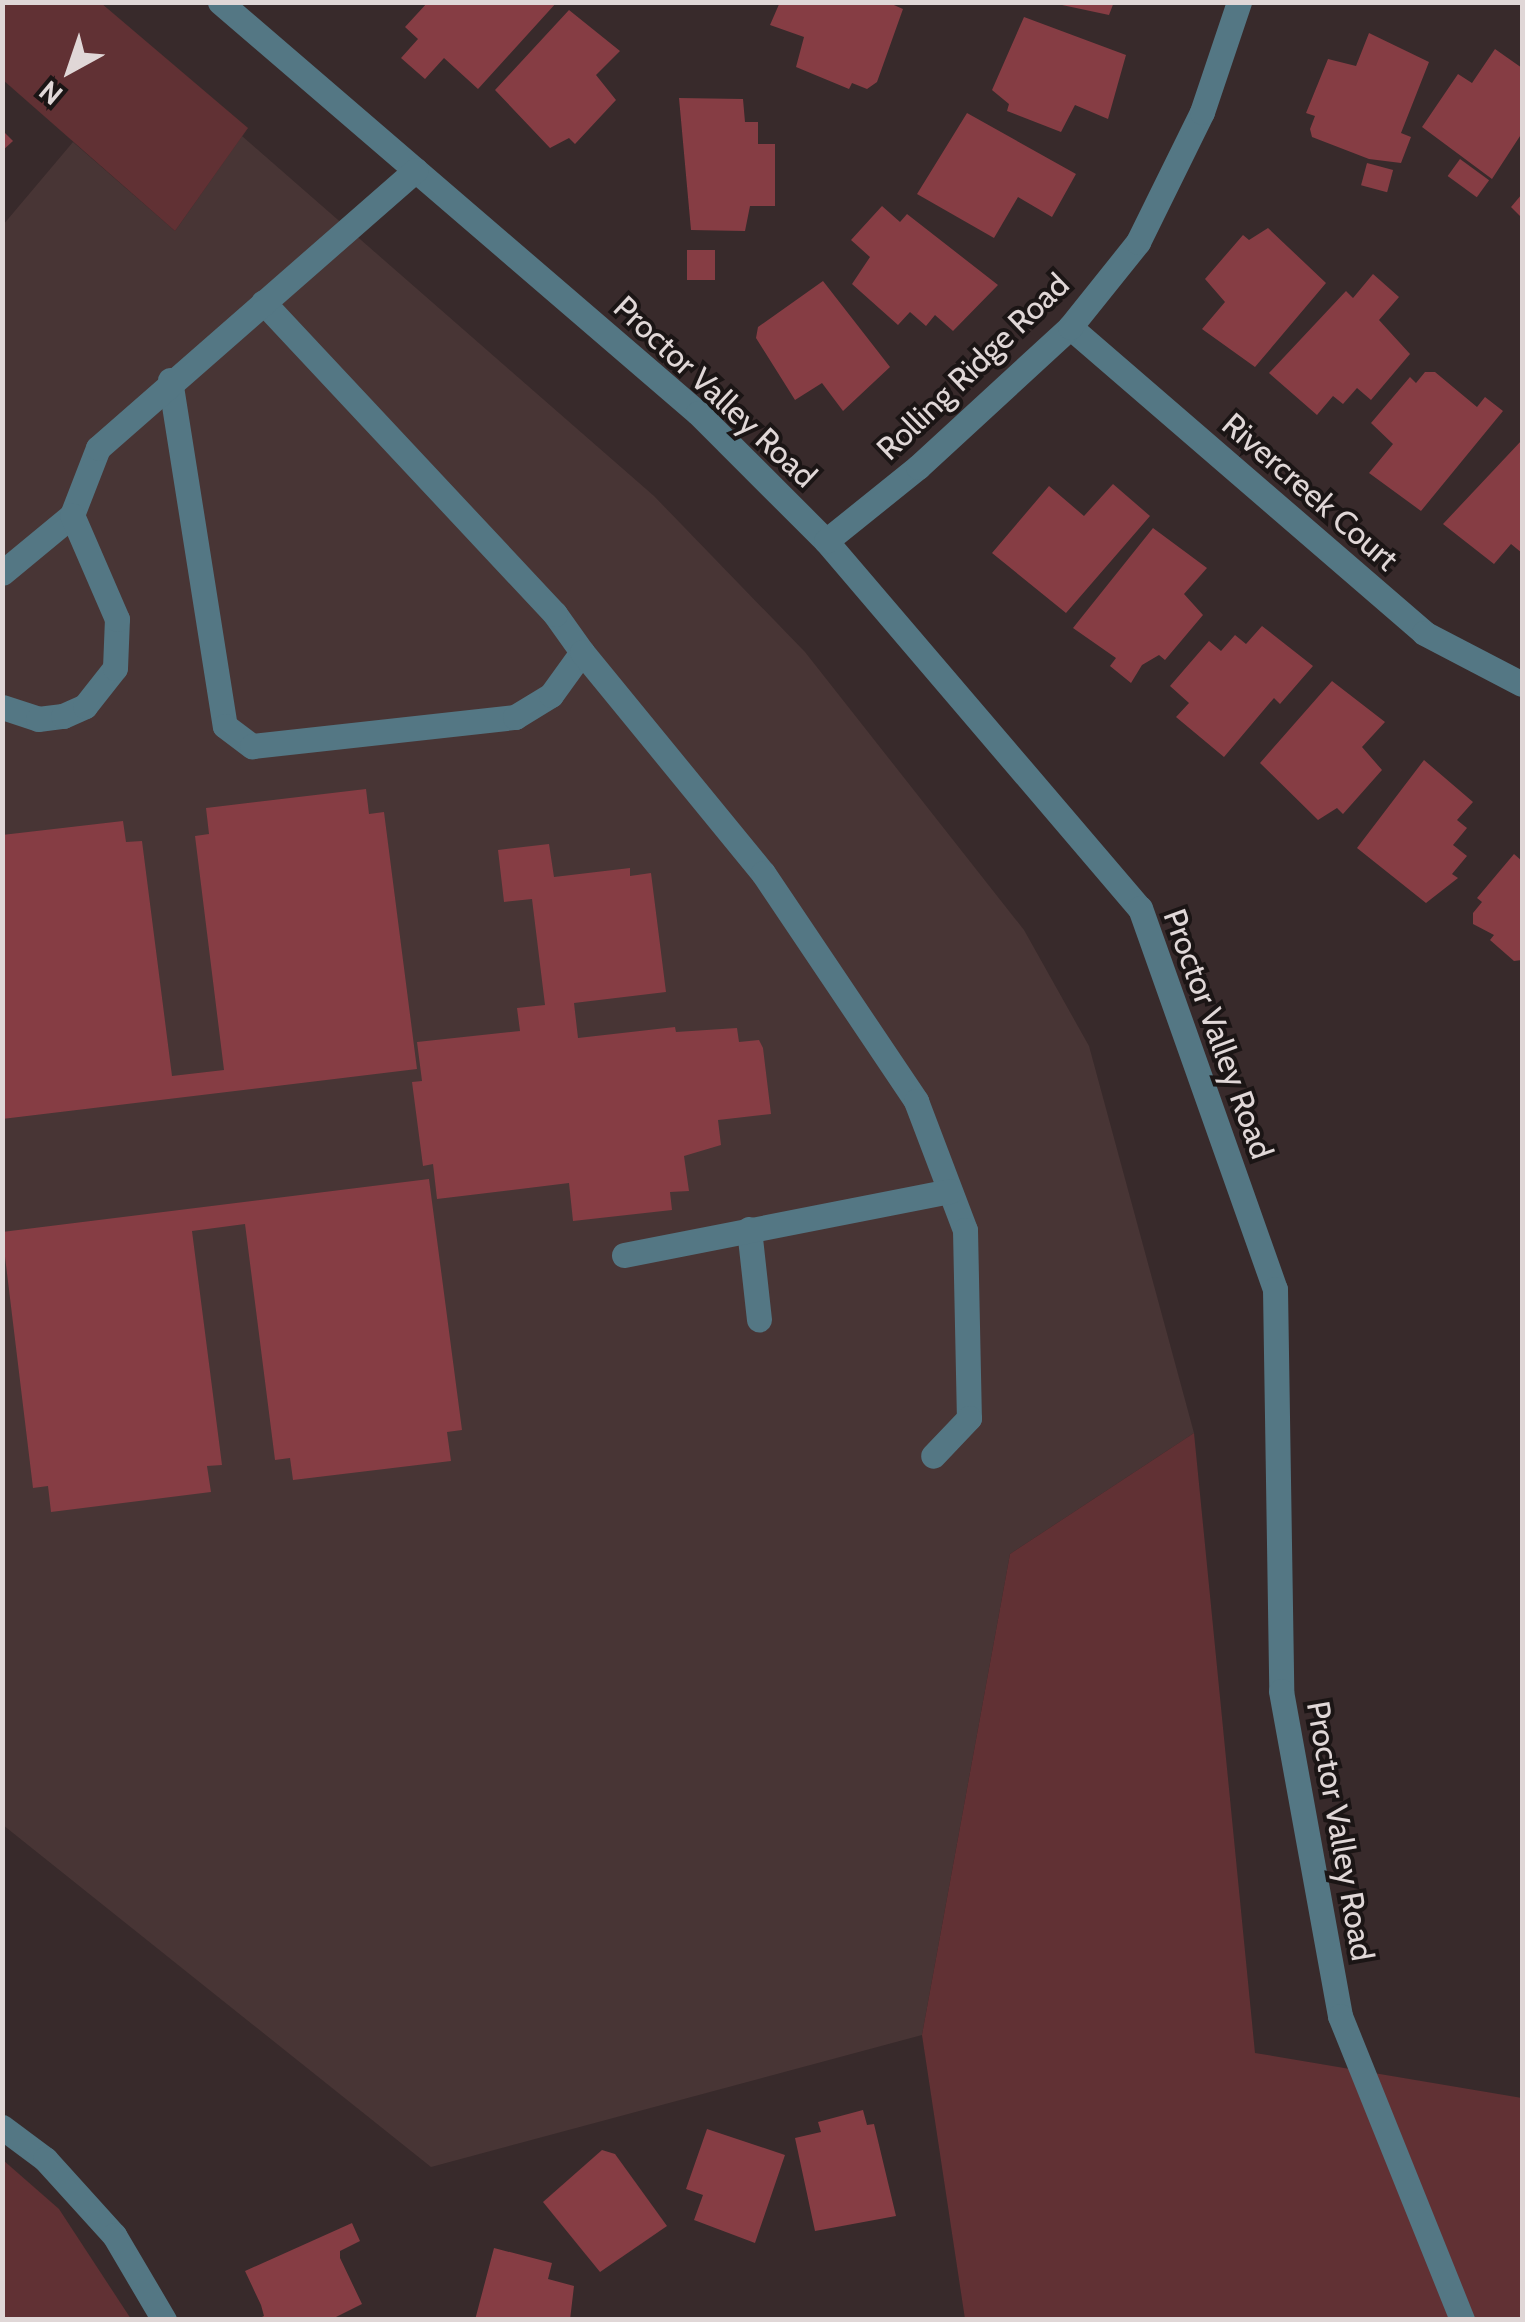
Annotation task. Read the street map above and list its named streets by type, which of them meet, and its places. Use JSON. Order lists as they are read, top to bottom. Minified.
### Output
{"streets":{"street":["Rolling Ridge Road","Proctor Valley Road","Rivercreek Court"]},"crossings":[["Rolling Ridge Road","Proctor Valley Road"],["Rolling Ridge Road","Rivercreek Court"]],"north":"bottom left"}
